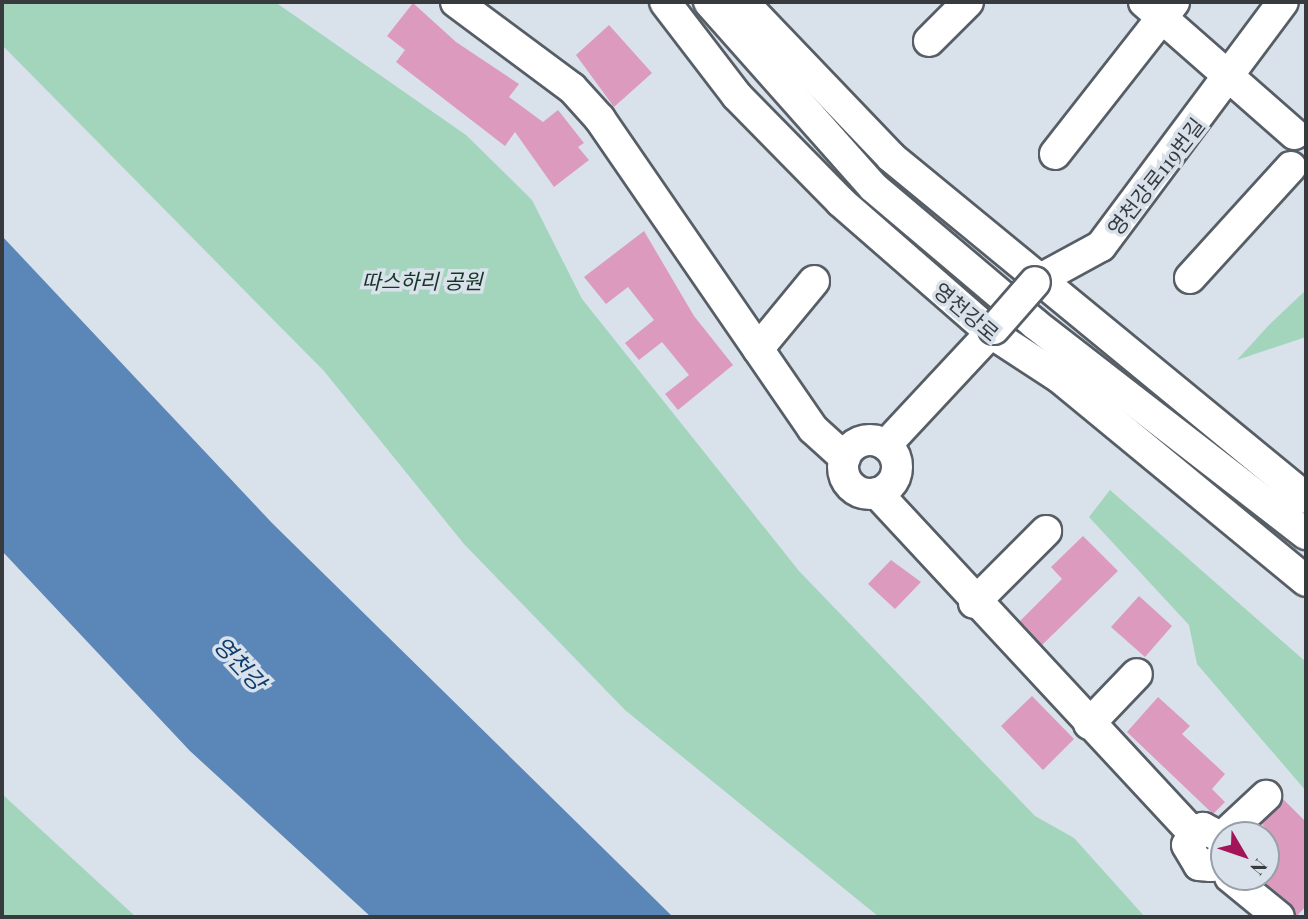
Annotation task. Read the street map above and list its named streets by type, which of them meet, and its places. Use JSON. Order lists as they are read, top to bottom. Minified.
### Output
{"streets":{"street":["영천강로119번길","영천강로"]},"water":["영천강"],"parks":["따스하리 공원"],"north":"bottom right"}
